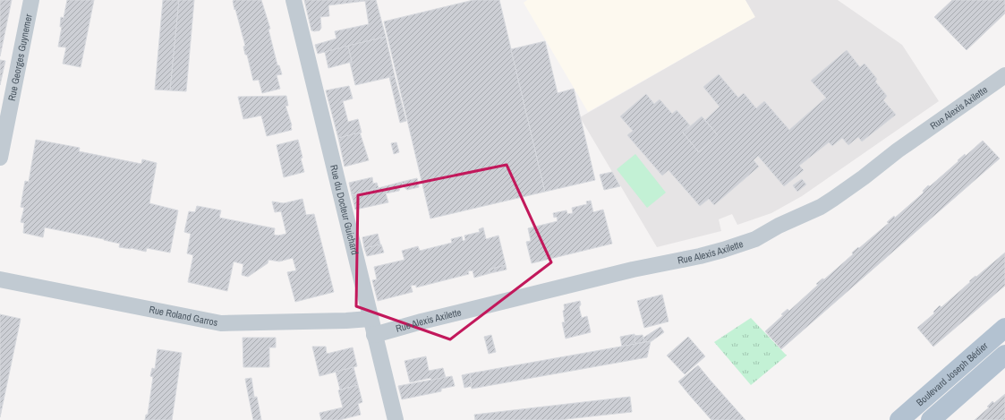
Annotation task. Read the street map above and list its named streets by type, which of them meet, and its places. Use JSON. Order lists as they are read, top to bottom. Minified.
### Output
{"streets":{"main road":["Boulevard Joseph Bédier"],"street":["Rue Georges Guynemer","Rue Alexis Axilette","Rue du Docteur Guichard","Rue Roland Garros"]},"crossings":[["Rue Alexis Axilette","Rue du Docteur Guichard"],["Rue du Docteur Guichard","Rue Roland Garros"]]}
